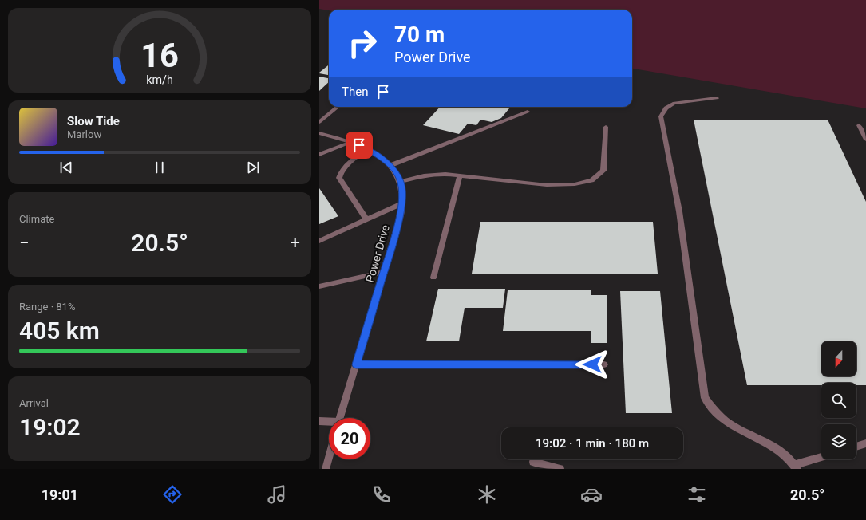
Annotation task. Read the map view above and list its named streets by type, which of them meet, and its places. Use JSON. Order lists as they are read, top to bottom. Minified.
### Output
{"streets":{"street":["Power Drive"]},"north":"bottom","page":{"turn":["70 m","Power Drive"],"then":"Then","song":["Slow Tide","Marlow"],"tile":["Climate",["Range · 81%","405 km"],["Arrival","19:02"]],"heat":["−","20.5°","+"],"limit":"20","trip":"19:02 · 1 min · 180 m","tabs":["19:01","20.5°"],"gauge":["16","km/h"]}}
